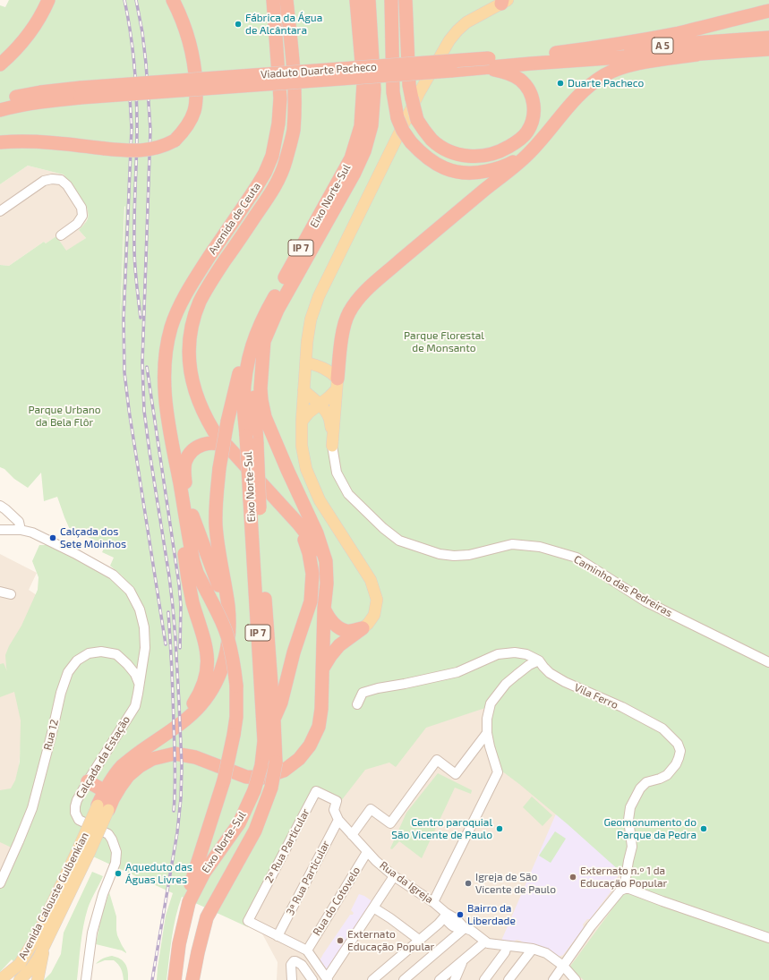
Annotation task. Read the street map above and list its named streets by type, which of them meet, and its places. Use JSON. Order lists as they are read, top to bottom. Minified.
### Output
{"streets":{"highway":["A 5","Viaduto Duarte Pacheco","Eixo Norte-Sul","Avenida de Ceuta","IP 7"],"main road":["Avenida Calouste Gulbenkian"],"street":["Caminho das Pedreiras","Vila Ferro","Rua 12","Calçada da Estação","2ª Rua Particular","3ª Rua Particular","Rua da Igreja","Rua do Cotovelo"]},"crossings":[["A 5","Viaduto Duarte Pacheco"],["Rua 12","Calçada da Estação"],["2ª Rua Particular","3ª Rua Particular"],["2ª Rua Particular","Rua da Igreja"],["3ª Rua Particular","Rua da Igreja"],["Rua da Igreja","Rua do Cotovelo"]],"parks":["Parque Florestal de Monsanto","Parque Urbano da Bela Flôr"],"places":["Fábrica da Água de Alcântara","Duarte Pacheco","Calçada dos Sete Moinhos","Centro paroquial São Vicente de Paulo","Geomonumento do Parque da Pedra","Aqueduto das Águas Livres","Externato n.º 1 da Educação Popular","Igreja de São Vicente de Paulo","Bairro da Liberdade","Externato Educação Popular"]}
